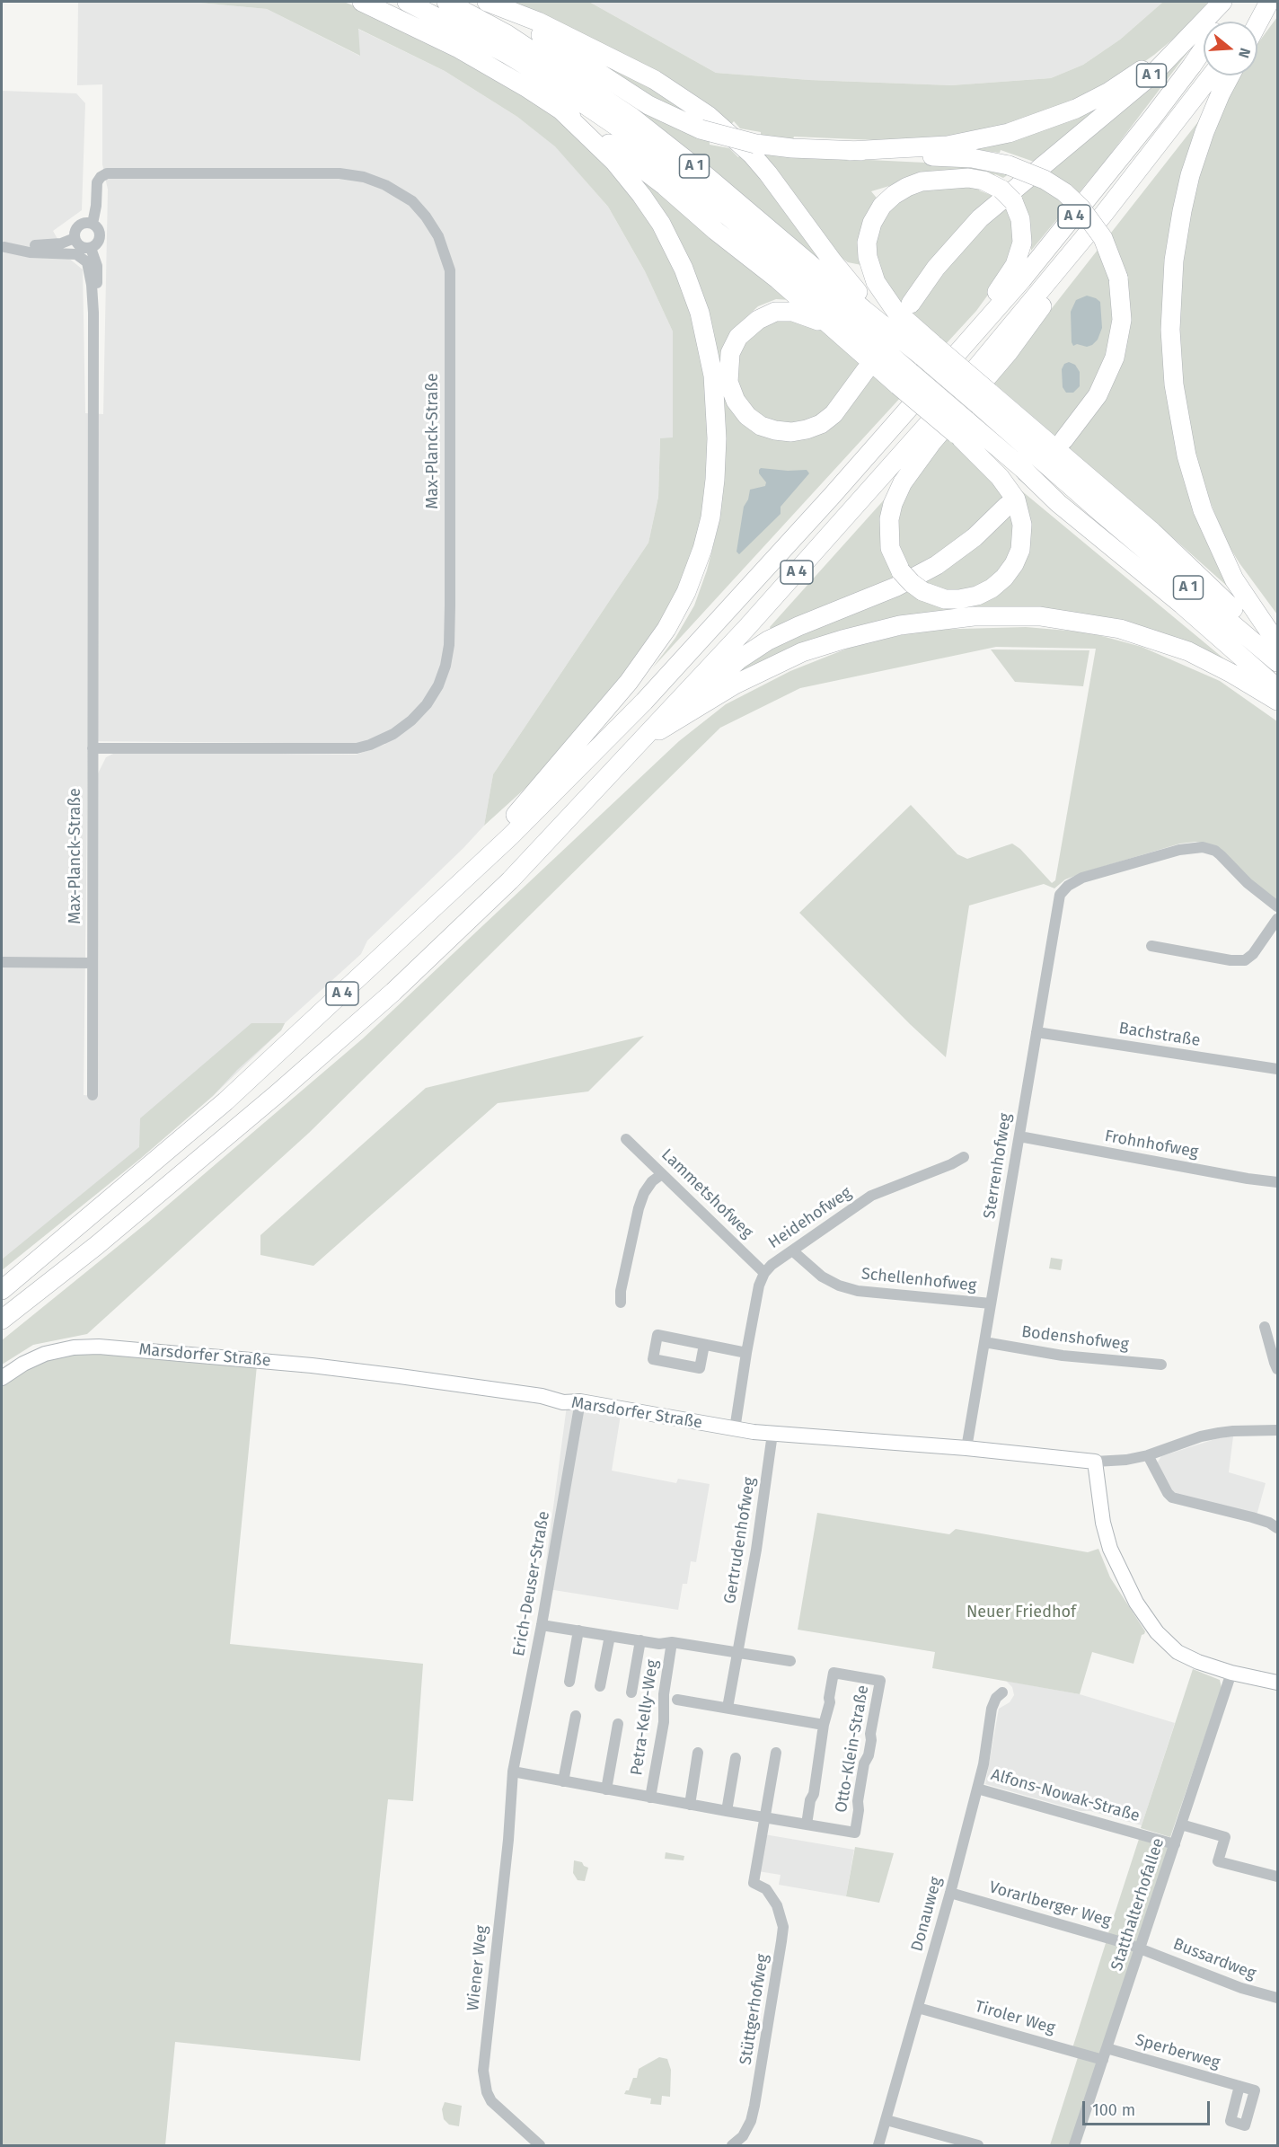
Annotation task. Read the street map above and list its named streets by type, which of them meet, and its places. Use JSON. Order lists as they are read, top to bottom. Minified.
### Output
{"streets":{"highway":["A 1","A 4"],"street":["Max-Planck-Straße","Bachstraße","Frohnhofweg","Sterrenhofweg","Lammetshofweg","Heidehofweg","Schellenhofweg","Bodenshofweg","Marsdorfer Straße","Gertrudenhofweg","Erich-Deuser-Straße","Petra-Kelly-Weg","Otto-Klein-Straße","Alfons-Nowak-Straße","Vorarlberger Weg","Statthalterhofallee","Donauweg","Bussardweg","Wiener Weg","Stüttgerhofweg","Tiroler Weg","Sperberweg"]},"crossings":[["Bachstraße","Sterrenhofweg"],["Frohnhofweg","Sterrenhofweg"],["Sterrenhofweg","Schellenhofweg"],["Sterrenhofweg","Bodenshofweg"],["Sterrenhofweg","Marsdorfer Straße"],["Lammetshofweg","Heidehofweg"],["Heidehofweg","Schellenhofweg"],["Heidehofweg","Marsdorfer Straße"],["Marsdorfer Straße","Gertrudenhofweg"],["Marsdorfer Straße","Erich-Deuser-Straße"],["Erich-Deuser-Straße","Wiener Weg"],["Alfons-Nowak-Straße","Statthalterhofallee"],["Alfons-Nowak-Straße","Donauweg"],["Vorarlberger Weg","Statthalterhofallee"],["Vorarlberger Weg","Donauweg"],["Vorarlberger Weg","Bussardweg"],["Statthalterhofallee","Bussardweg"],["Statthalterhofallee","Tiroler Weg"],["Statthalterhofallee","Sperberweg"],["Donauweg","Tiroler Weg"]],"parks":["Neuer Friedhof"],"scale_bar":"100 m","north":"right"}
